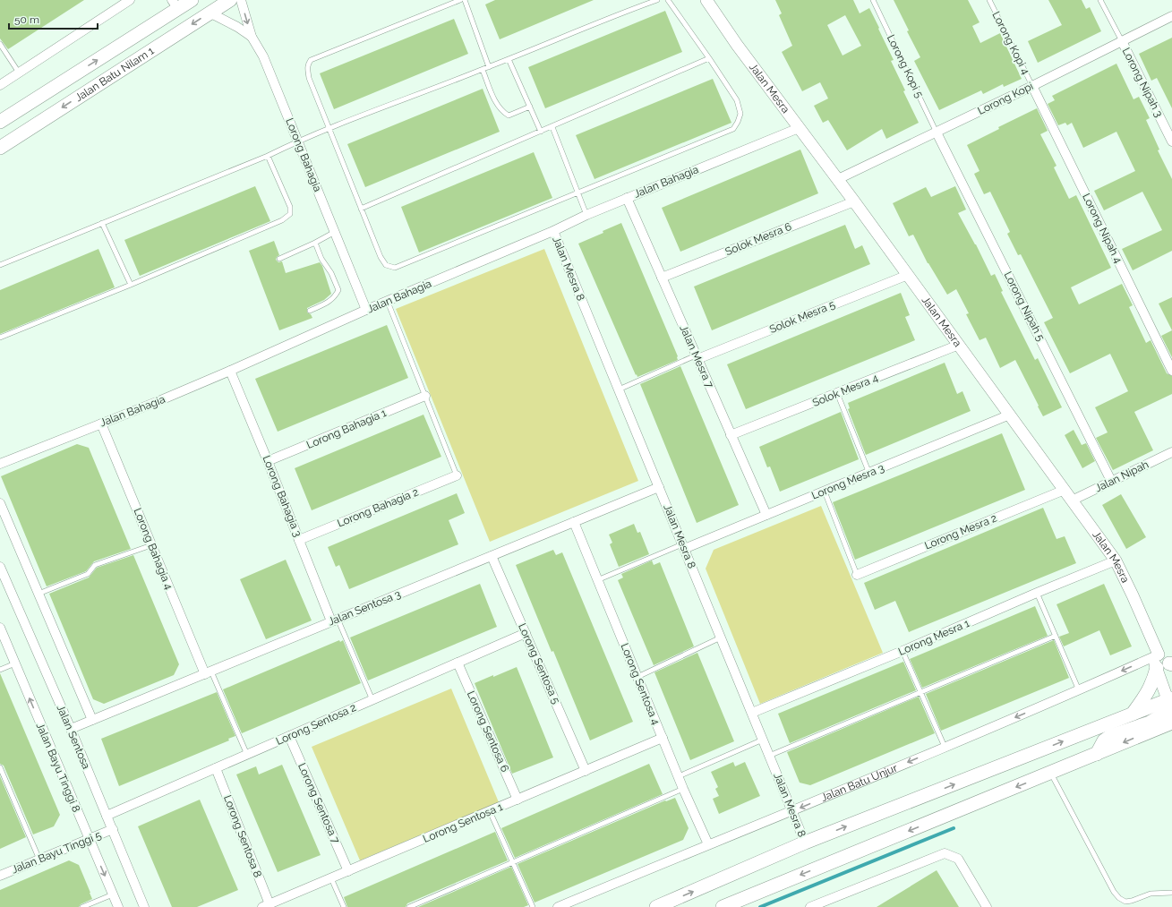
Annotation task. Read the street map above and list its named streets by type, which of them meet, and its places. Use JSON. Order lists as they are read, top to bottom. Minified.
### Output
{"streets":{"main road":["Jalan Batu Nilam 1"],"street":["Lorong Nipah 3","Jalan Mesra","Lorong Kopi","Lorong Bahagia","Jalan Bahagia","Lorong Nipah 4","Solok Mesra 6","Jalan Mesra 8","Lorong Nipah 5","Solok Mesra 5","Jalan Mesra 7","Solok Mesra 4","Lorong Bahagia 1","Jalan Nipah","Lorong Mesra 3","Lorong Bahagia 3","Lorong Bahagia 2","Lorong Mesra 2","Lorong Bahagia 4","Jalan Sentosa 3","Lorong Mesra 1","Lorong Sentosa 5","Lorong Sentosa 4","Lorong Sentosa 2","Lorong Sentosa 6","Jalan Sentosa","Jalan Bayu Tinggi 8","Jalan Batu Unjur","Lorong Sentosa 7","Lorong Sentosa 1","Lorong Sentosa 8","Jalan Bayu Tinggi 5"],"lane":["Lorong Kopi 4","Lorong Kopi 5"]},"crossings":[["Lorong Kopi 4","Lorong Kopi"],["Lorong Kopi 4","Lorong Nipah 4"],["Lorong Kopi 5","Lorong Kopi"],["Lorong Kopi 5","Lorong Nipah 5"],["Lorong Nipah 3","Lorong Kopi"],["Jalan Mesra","Lorong Kopi"],["Jalan Mesra","Jalan Bahagia"],["Jalan Mesra","Solok Mesra 6"],["Jalan Mesra","Solok Mesra 5"],["Jalan Mesra","Solok Mesra 4"],["Jalan Mesra","Jalan Nipah"],["Jalan Mesra","Lorong Mesra 3"],["Jalan Mesra","Lorong Mesra 2"],["Jalan Mesra","Lorong Mesra 1"],["Jalan Mesra","Jalan Batu Unjur"],["Lorong Kopi","Lorong Nipah 4"],["Lorong Kopi","Lorong Nipah 5"],["Lorong Bahagia","Jalan Bahagia"],["Jalan Bahagia","Jalan Mesra 8"],["Jalan Bahagia","Jalan Mesra 7"],["Jalan Bahagia","Lorong Bahagia 3"],["Jalan Bahagia","Lorong Bahagia 4"],["Solok Mesra 6","Jalan Mesra 7"],["Jalan Mesra 8","Lorong Mesra 3"],["Jalan Mesra 8","Jalan Sentosa 3"],["Jalan Mesra 8","Lorong Mesra 1"],["Jalan Mesra 8","Jalan Batu Unjur"],["Lorong Nipah 5","Jalan Nipah"],["Solok Mesra 5","Jalan Mesra 7"],["Jalan Mesra 7","Solok Mesra 4"],["Jalan Mesra 7","Lorong Mesra 3"],["Lorong Bahagia 1","Lorong Bahagia 3"],["Lorong Bahagia 3","Lorong Bahagia 2"],["Lorong Bahagia 3","Jalan Sentosa 3"],["Lorong Bahagia 4","Jalan Sentosa 3"],["Jalan Sentosa 3","Lorong Sentosa 5"],["Jalan Sentosa 3","Lorong Sentosa 4"],["Jalan Sentosa 3","Jalan Sentosa"],["Lorong Sentosa 5","Lorong Sentosa 2"],["Lorong Sentosa 5","Lorong Sentosa 1"],["Lorong Sentosa 4","Jalan Batu Unjur"],["Lorong Sentosa 4","Lorong Sentosa 1"],["Lorong Sentosa 2","Lorong Sentosa 6"],["Lorong Sentosa 2","Jalan Sentosa"],["Lorong Sentosa 2","Lorong Sentosa 7"],["Lorong Sentosa 2","Lorong Sentosa 8"],["Lorong Sentosa 6","Lorong Sentosa 1"],["Jalan Sentosa","Jalan Bayu Tinggi 5"],["Jalan Bayu Tinggi 8","Jalan Bayu Tinggi 5"],["Lorong Sentosa 7","Lorong Sentosa 1"],["Lorong Sentosa 1","Lorong Sentosa 8"]],"one_way":["Jalan Batu Unjur"],"scale_bar":"50 m"}
